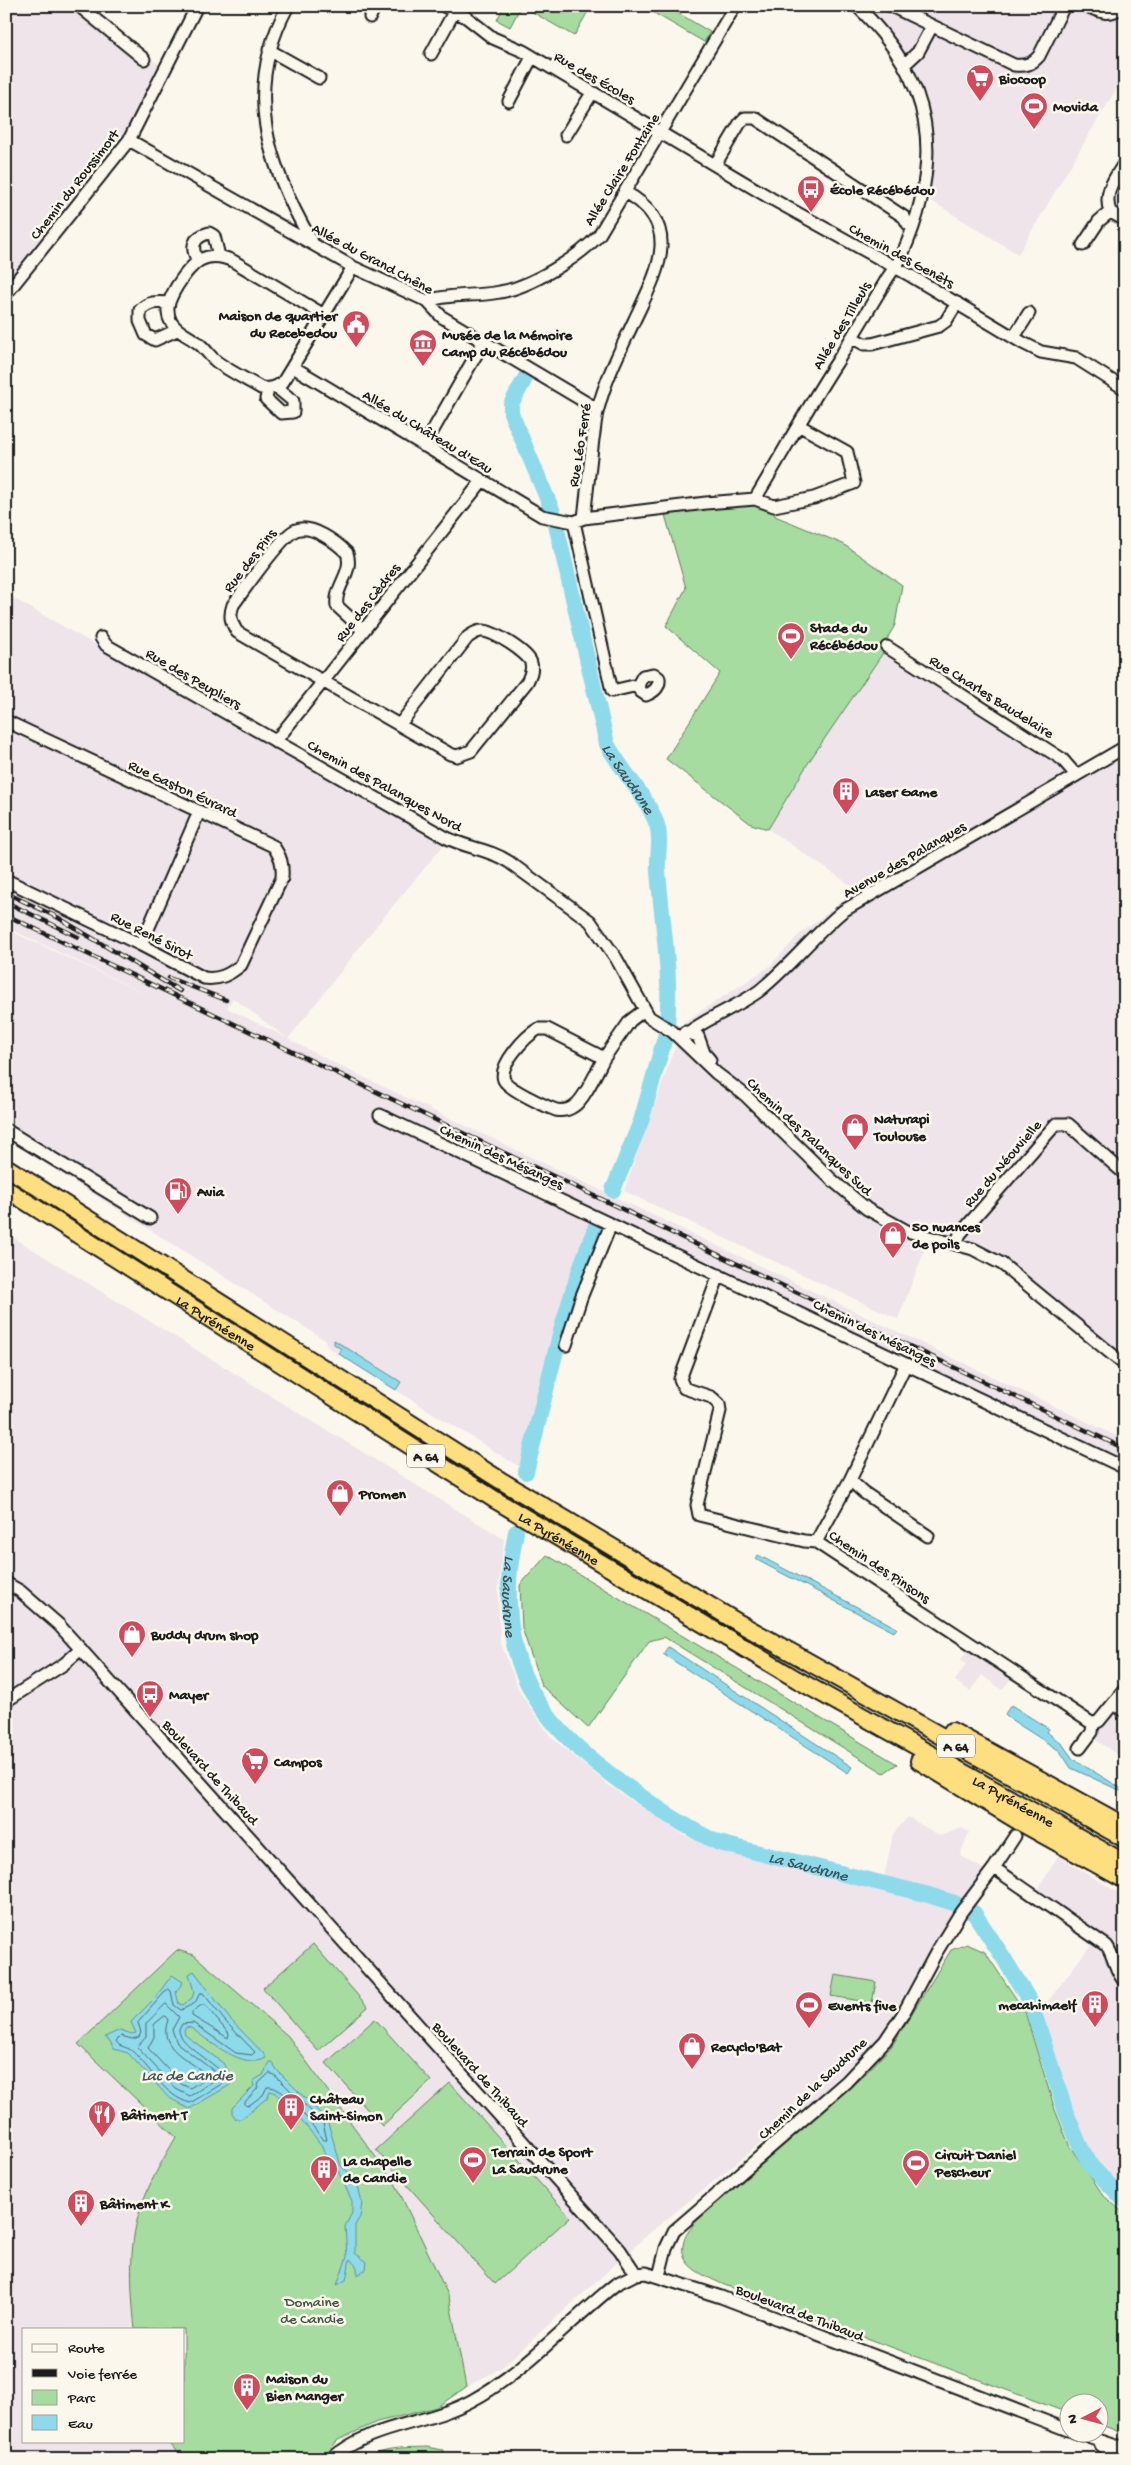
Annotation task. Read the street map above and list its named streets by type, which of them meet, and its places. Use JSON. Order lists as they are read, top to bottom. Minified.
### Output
{"streets":{"highway":["La Pyrénéenne","A 64"],"street":["Rue des Écoles","Allée Claire Fontaine","Chemin du Roussimort","Chemin des Genêts","Allée du Grand Chêne","Allée des Tilleuls","Allée du Château d'Eau","Rue Léo Ferré","Rue des Pins","Rue des Cèdres","Rue des Peupliers","Rue Charles Baudelaire","Chemin des Palanques Nord","Rue Gaston Évrard","Avenue des Palanques","Rue René Sirot","Chemin des Palanques Sud","Chemin des Mésanges","Rue du Néouvielle","Chemin des Pinsons","Boulevard de Thibaud","Chemin de la Saudrune"]},"crossings":[["Rue des Écoles","Allée Claire Fontaine"],["Rue des Écoles","Chemin des Genêts"],["Allée Claire Fontaine","Chemin des Genêts"],["Allée Claire Fontaine","Allée du Grand Chêne"],["Allée Claire Fontaine","Rue Léo Ferré"],["Chemin du Roussimort","Allée du Grand Chêne"],["Chemin des Genêts","Allée des Tilleuls"],["Allée du Grand Chêne","Rue Léo Ferré"],["Allée du Château d'Eau","Rue Léo Ferré"],["Allée du Château d'Eau","Rue des Cèdres"],["Rue des Pins","Rue des Cèdres"],["Rue des Cèdres","Rue des Peupliers"],["Rue des Cèdres","Chemin des Palanques Nord"],["Rue des Peupliers","Chemin des Palanques Nord"],["Rue Charles Baudelaire","Avenue des Palanques"],["Chemin des Palanques Nord","Avenue des Palanques"],["Chemin des Palanques Nord","Chemin des Palanques Sud"],["Rue Gaston Évrard","Rue René Sirot"],["Avenue des Palanques","Chemin des Palanques Sud"],["Chemin des Palanques Sud","Rue du Néouvielle"],["Chemin des Mésanges","Chemin des Pinsons"],["Boulevard de Thibaud","Chemin de la Saudrune"]],"water":["La Saudrune","Lac de Candie"],"parks":["Domaine de Candie"],"places":{"supermarket":["Biocoop","Campos"],"sports":["Movida","Stade du Récébédou","Events five","Terrain de Sport La Saudrune","Circuit Daniel Pescheur"],"bus stop":["École Récébédou","Mayer"],"public building":["Maison de quartier du Recebedou"],"museum":["Musée de la Mémoire Camp du Récébédou"],"building":["Laser Game","mecahimaelf","Château Saint-Simon","La chapelle de Candie","Bâtiment K","Maison du Bien Manger"],"shop":["Naturapi Toulouse","50 nuances de poils","Promen","Buddy drum shop","Recyclo'Bat"],"fuel station":["Avia"],"restaurant":["Bâtiment T"]},"legend":["Route","Voie ferrée","Parc","Eau"],"north":"left"}
